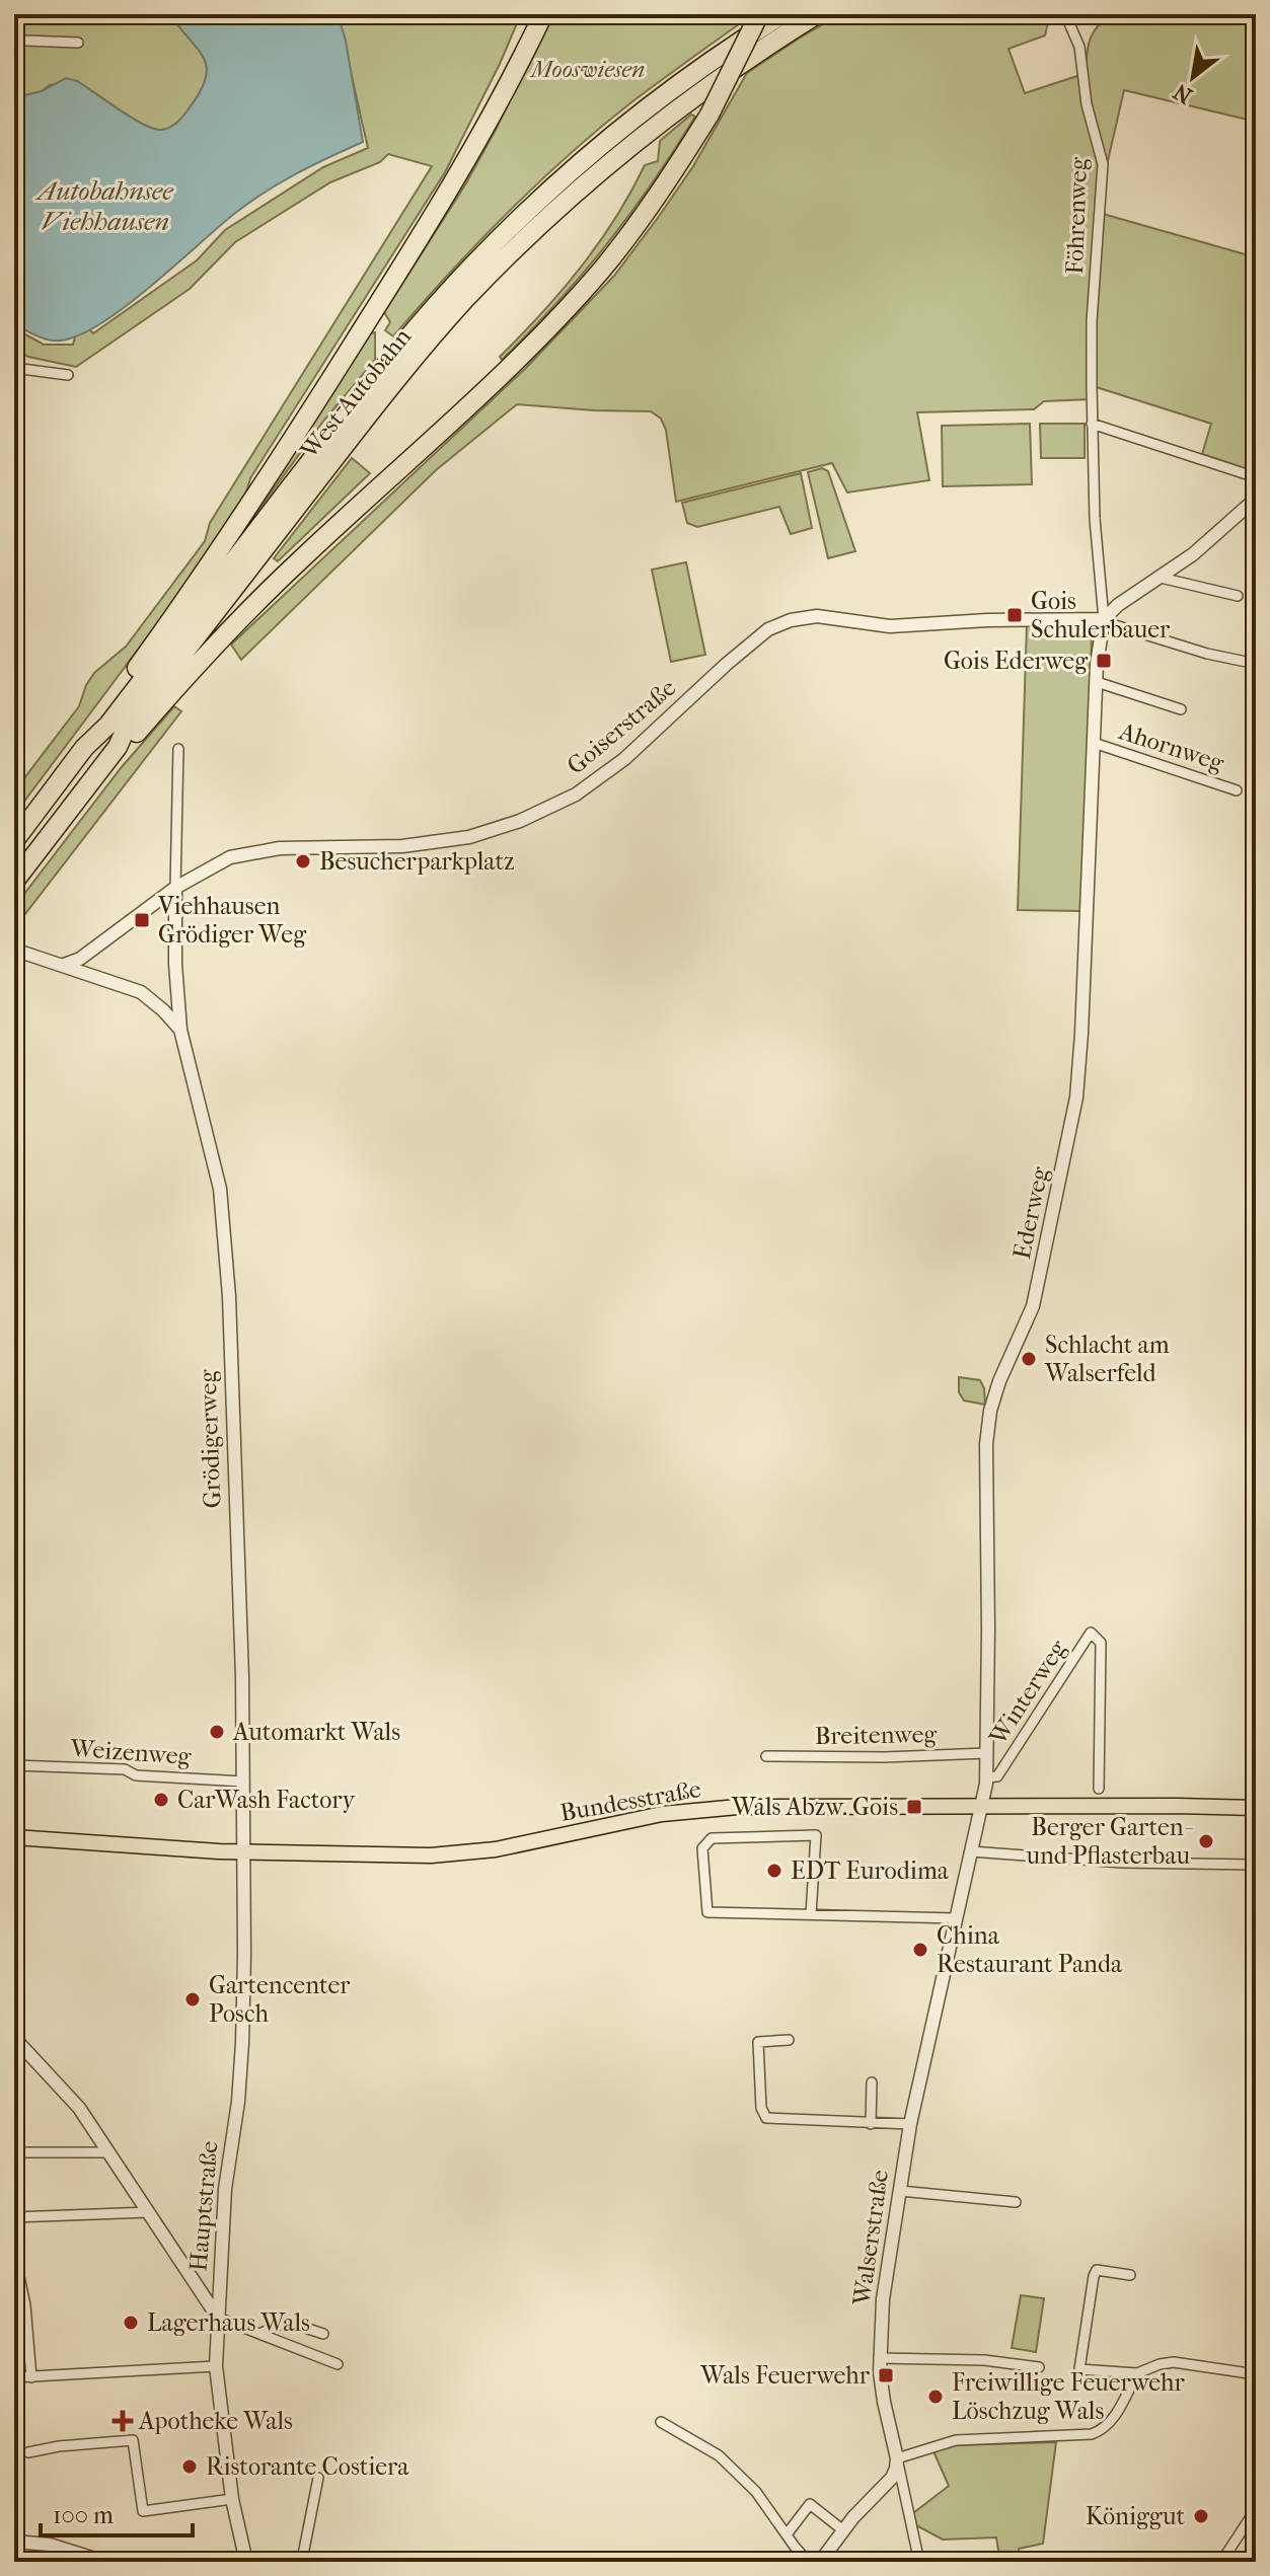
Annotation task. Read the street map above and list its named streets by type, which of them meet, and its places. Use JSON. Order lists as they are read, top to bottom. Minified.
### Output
{"streets":{"highway":["West Autobahn"],"main road":["Bundesstraße"],"street":["Föhrenweg","Goiserstraße","Ahornweg","Ederweg","Grödigerweg","Winterweg","Breitenweg","Weizenweg","Hauptstraße","Walserstraße"]},"crossings":[["Föhrenweg","Goiserstraße"],["Föhrenweg","Ederweg"],["Goiserstraße","Ederweg"],["Goiserstraße","Grödigerweg"],["Ahornweg","Ederweg"],["Ederweg","Winterweg"],["Ederweg","Breitenweg"],["Ederweg","Bundesstraße"],["Ederweg","Walserstraße"],["Grödigerweg","Weizenweg"],["Grödigerweg","Bundesstraße"],["Grödigerweg","Hauptstraße"],["Bundesstraße","Hauptstraße"],["Bundesstraße","Walserstraße"]],"water":["Autobahnsee Viehhausen"],"parks":["Mooswiesen"],"places":{"transit":["Gois Schulerbauer","Gois Ederweg","Viehhausen Grödiger Weg","Wals Abzw. Gois","Wals Feuerwehr"],"other":["Besucherparkplatz","Schlacht am Walserfeld","Automarkt Wals","CarWash Factory","Berger Garten- und Pflasterbau","EDT Eurodima","China Restaurant Panda","Gartencenter Posch","Lagerhaus Wals","Freiwillige Feuerwehr Löschzug Wals","Ristorante Costiera","Königgut"],"health":["Apotheke Wals"]},"scale_bar":"100 m","north":"bottom left"}
